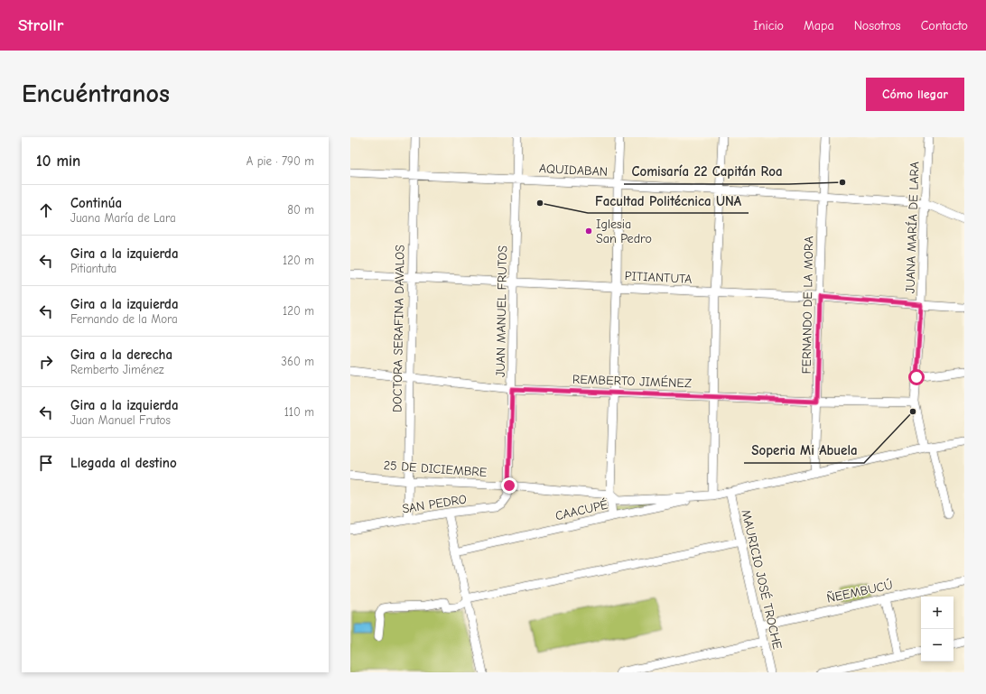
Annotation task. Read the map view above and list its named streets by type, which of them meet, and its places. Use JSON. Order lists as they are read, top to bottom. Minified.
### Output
{"streets":{"street":["AQUIDABAN","JUANA MARÍA DE LARA","PITIANTUTA","FERNANDO DE LA MORA","JUAN MANUEL FRUTOS","DOCTORA SERAFINA DAVALOS","REMBERTO JIMÉNEZ","25 DE DICIEMBRE","SAN PEDRO","CAACUPÉ","MAURICIO JOSÉ TROCHE","ÑEEMBUCÚ"]},"crossings":[["AQUIDABAN","JUANA MARÍA DE LARA"],["AQUIDABAN","FERNANDO DE LA MORA"],["AQUIDABAN","JUAN MANUEL FRUTOS"],["AQUIDABAN","DOCTORA SERAFINA DAVALOS"],["JUANA MARÍA DE LARA","PITIANTUTA"],["JUANA MARÍA DE LARA","REMBERTO JIMÉNEZ"],["JUANA MARÍA DE LARA","25 DE DICIEMBRE"],["PITIANTUTA","FERNANDO DE LA MORA"],["PITIANTUTA","JUAN MANUEL FRUTOS"],["PITIANTUTA","DOCTORA SERAFINA DAVALOS"],["FERNANDO DE LA MORA","REMBERTO JIMÉNEZ"],["FERNANDO DE LA MORA","25 DE DICIEMBRE"],["JUAN MANUEL FRUTOS","REMBERTO JIMÉNEZ"],["JUAN MANUEL FRUTOS","25 DE DICIEMBRE"],["JUAN MANUEL FRUTOS","SAN PEDRO"],["DOCTORA SERAFINA DAVALOS","REMBERTO JIMÉNEZ"],["DOCTORA SERAFINA DAVALOS","25 DE DICIEMBRE"],["DOCTORA SERAFINA DAVALOS","SAN PEDRO"],["25 DE DICIEMBRE","SAN PEDRO"],["25 DE DICIEMBRE","CAACUPÉ"],["25 DE DICIEMBRE","MAURICIO JOSÉ TROCHE"],["MAURICIO JOSÉ TROCHE","ÑEEMBUCÚ"]],"places":["Comisaría 22 Capitán Roa","Facultad Politécnica UNA","Iglesia San Pedro","Soperia Mi Abuela"],"page":{"header":"Strollr","nav":["Inicio","Mapa","Nosotros","Contacto"],"buttons":"Cómo llegar","title":"Encuéntranos","heading":["10 min","A pie · 790 m"],"list":[["Continúa","Juana María de Lara","80 m"],["Gira a la izquierda","Pitiantuta","120 m"],["Gira a la izquierda","Fernando de la Mora","120 m"],["Gira a la derecha","Remberto Jiménez","360 m"],["Gira a la izquierda","Juan Manuel Frutos","110 m"],"Llegada al destino"],"map_buttons":["+","−"]}}
